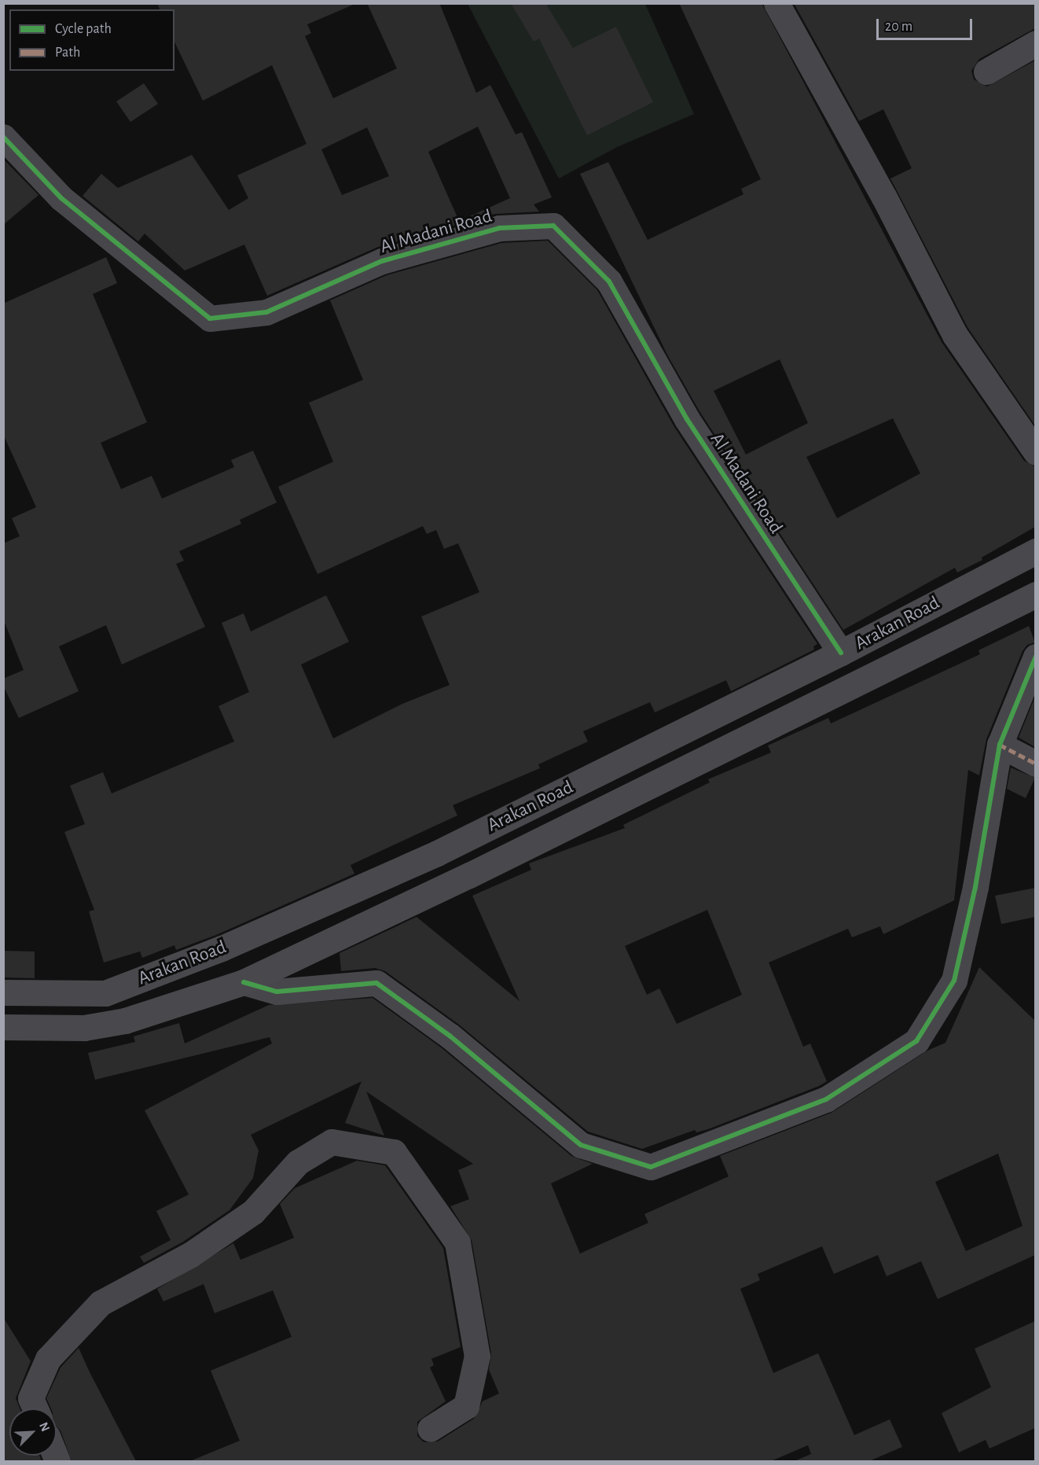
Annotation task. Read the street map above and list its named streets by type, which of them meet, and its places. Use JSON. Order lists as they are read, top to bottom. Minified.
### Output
{"streets":{"main road":["Arakan Road"],"street":["Al Madani Road"]},"crossings":[["Al Madani Road","Arakan Road"]],"legend":["Cycle path","Path"],"scale_bar":"20 m","north":"top right"}
